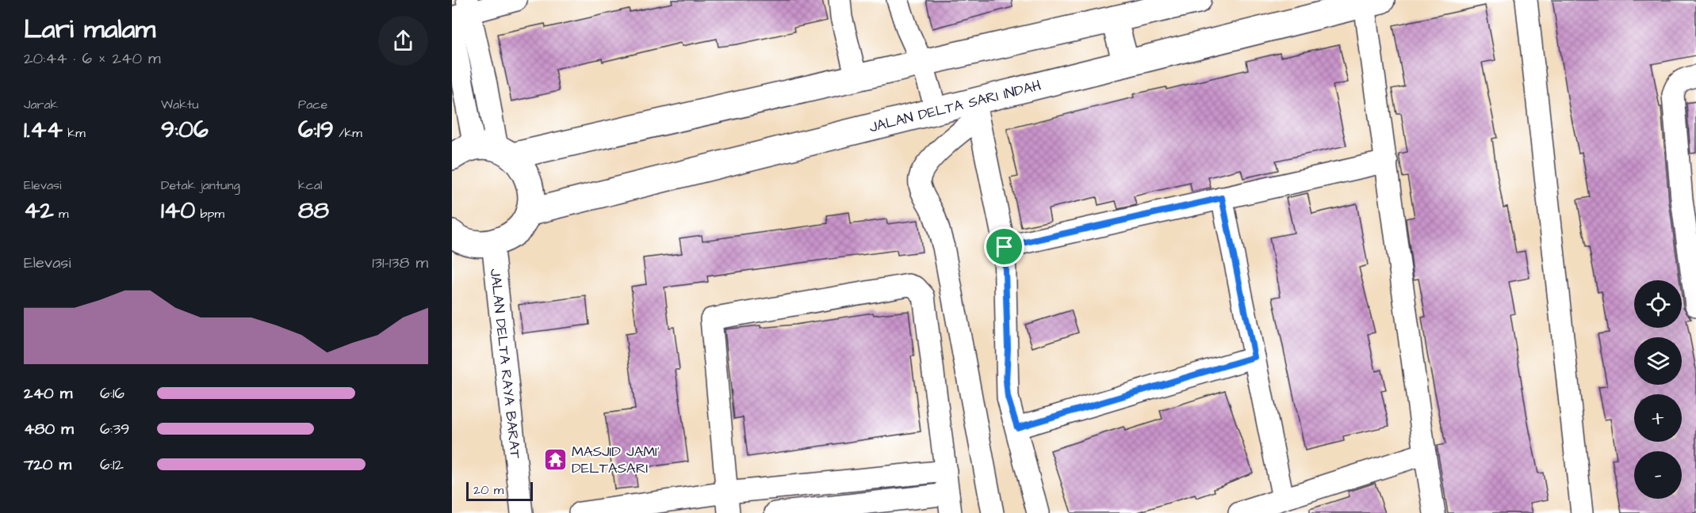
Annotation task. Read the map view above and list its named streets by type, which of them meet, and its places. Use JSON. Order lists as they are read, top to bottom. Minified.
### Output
{"streets":{"street":["JALAN DELTA SARI INDAH","JALAN DELTA RAYA BARAT"]},"places":{"temple":["MASJID JAMI' DELTASARI"]},"scale_bar":"20 m","page":{"heading":["Lari malam","20:44 · 6 × 240 m"],"stats":[["Jarak","1.44 km"],["Waktu","9:06"],["Pace","6:19 /km"],["Elevasi","42 m"],["Detak jantung","140 bpm"],["kcal","88"]],"chart":["Elevasi","131–138 m"],"map_buttons":["+","−"],"list":[{"name":"240 m","note":"6:16"},{"name":"480 m","note":"6:39"},{"name":"720 m","note":"6:12"}],"scale":"20 m"}}
